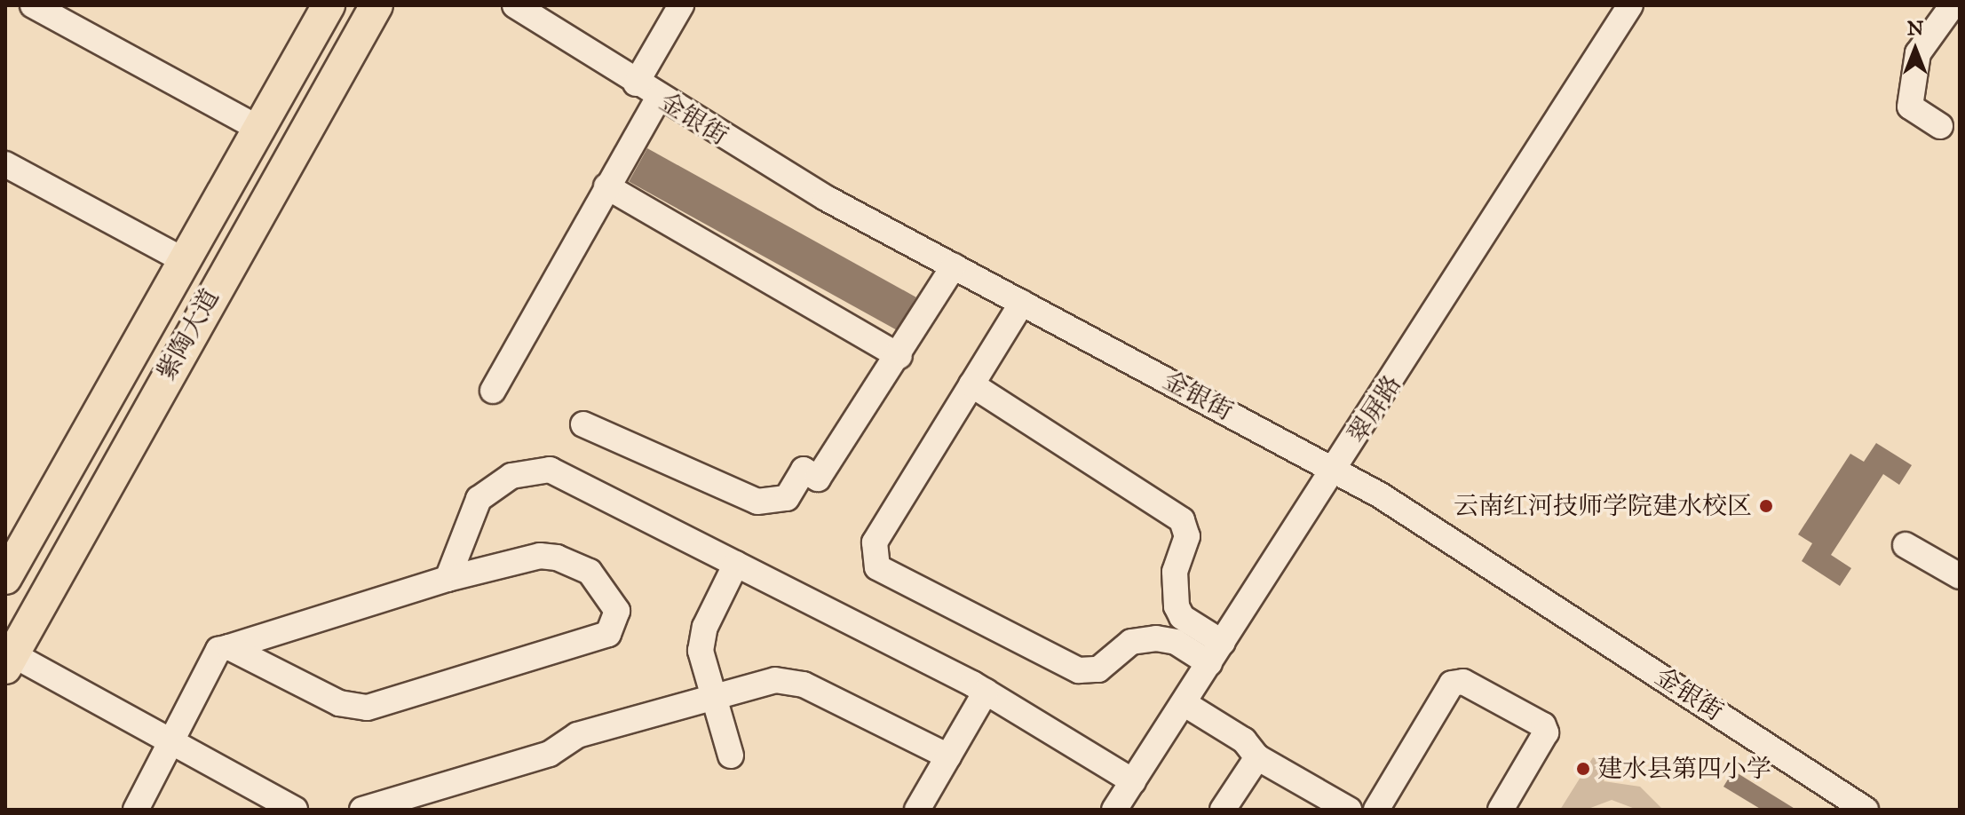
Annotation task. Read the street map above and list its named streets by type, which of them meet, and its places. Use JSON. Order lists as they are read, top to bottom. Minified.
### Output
{"streets":{"main road":["紫陶大道"],"street":["金银街","翠屏路"]},"crossings":[["金银街","翠屏路"]],"places":["云南红河技师学院建水校区","建水县第四小学"],"north":"top"}
